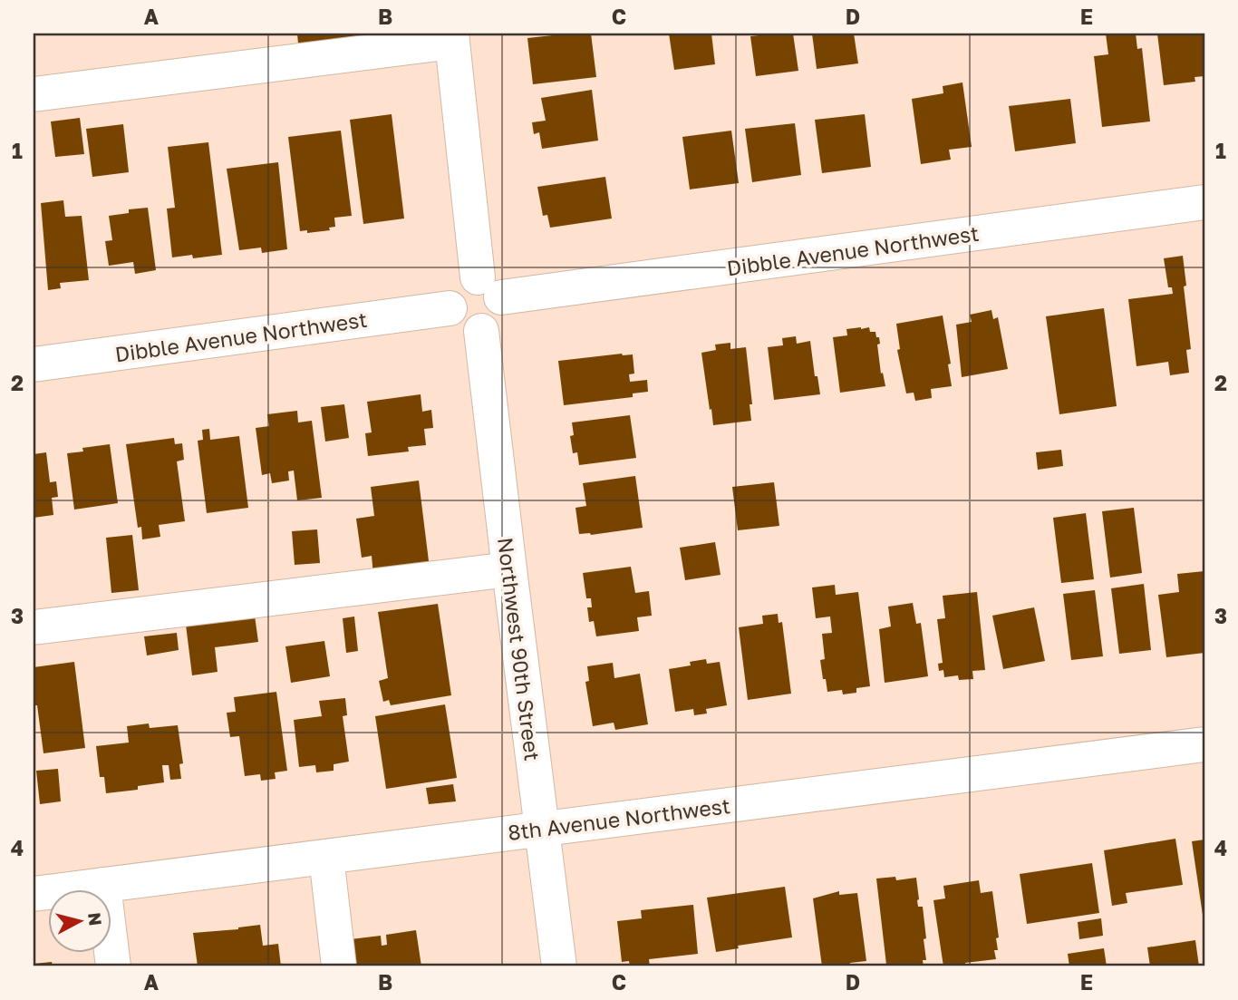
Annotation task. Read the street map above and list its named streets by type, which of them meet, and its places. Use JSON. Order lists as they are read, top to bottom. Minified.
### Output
{"streets":{"street":["Dibble Avenue Northwest","Northwest 90th Street","8th Avenue Northwest"]},"crossings":[["Dibble Avenue Northwest","Northwest 90th Street"],["Northwest 90th Street","8th Avenue Northwest"]],"north":"right","grid":{"columns":["A","B","C","D","E"],"rows":["1","2","3","4"]}}
